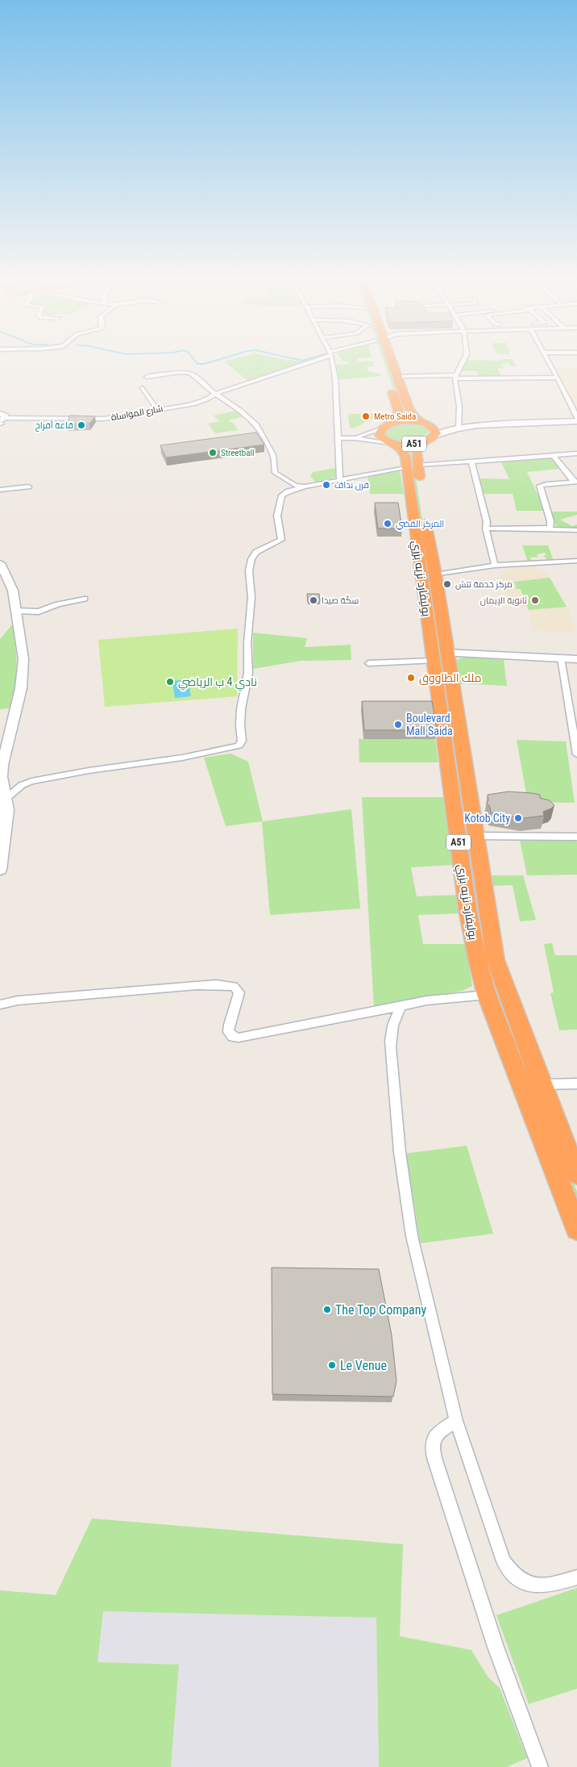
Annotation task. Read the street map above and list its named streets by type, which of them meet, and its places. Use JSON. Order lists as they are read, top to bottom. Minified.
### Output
{"streets":{"highway":["A51","بوليفارد نزيه بزري"],"street":["شارع المواساة"]},"crossings":[["A51","بوليفارد نزيه بزري"]],"places":["Metro Saida","قاعة أفراح","Streetball","فرن نداف","المركز الفضي","مركز خدمة تتش","سِكّة صيدا","ثانوية الإيمان","ملك الطاووق","نادي 4 ب الرياضي","Boulevard Mall Saida","Kotob City","The Top Company","Le Venue"]}
